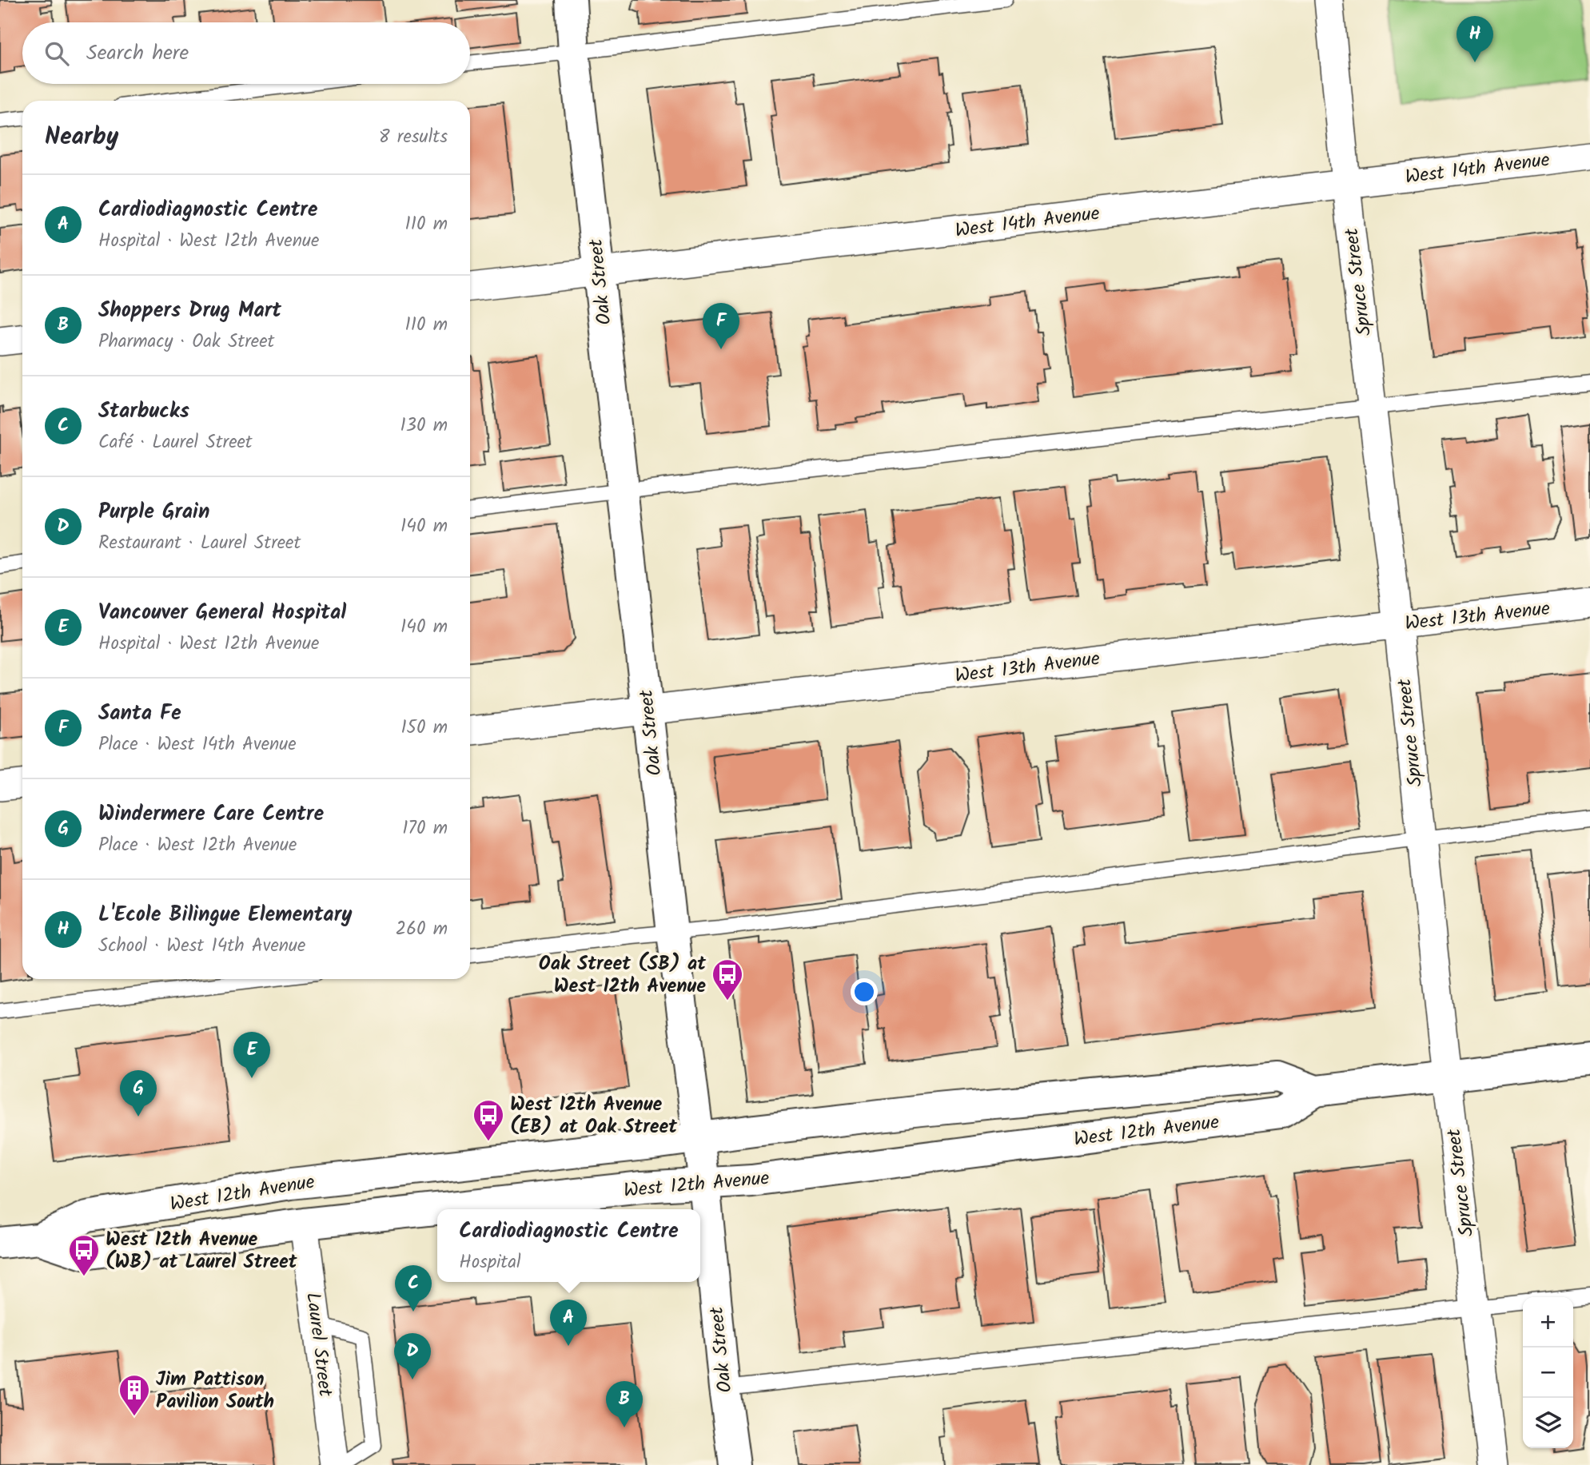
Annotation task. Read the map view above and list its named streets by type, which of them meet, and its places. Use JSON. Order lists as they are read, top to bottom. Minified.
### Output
{"streets":{"street":["West 14th Avenue","Oak Street","Spruce Street","West 13th Avenue","West 12th Avenue","Laurel Street"]},"crossings":[["West 14th Avenue","Oak Street"],["West 14th Avenue","Spruce Street"],["Oak Street","West 13th Avenue"],["Oak Street","West 12th Avenue"],["Spruce Street","West 13th Avenue"],["Spruce Street","West 12th Avenue"],["West 12th Avenue","Laurel Street"]],"places":{"bus stop":["Oak Street (SB) at West 12th Avenue","West 12th Avenue (EB) at Oak Street","West 12th Avenue (WB) at Laurel Street"],"building":["Jim Pattison Pavilion South"]},"page":{"pins":["H","F","E","G","C","A","D","B"],"search":"Search here","heading":["Nearby","8 results"],"list":[{"mark":"A","name":"Cardiodiagnostic Centre","note":"Hospital · West 12th Avenue","value":"110 m"},{"mark":"B","name":"Shoppers Drug Mart","note":"Pharmacy · Oak Street","value":"110 m"},{"mark":"C","name":"Starbucks","note":"Café · Laurel Street","value":"130 m"},{"mark":"D","name":"Purple Grain","note":"Restaurant · Laurel Street","value":"140 m"},{"mark":"E","name":"Vancouver General Hospital","note":"Hospital · West 12th Avenue","value":"140 m"},{"mark":"F","name":"Santa Fe","note":"Place · West 14th Avenue","value":"150 m"},{"mark":"G","name":"Windermere Care Centre","note":"Place · West 12th Avenue","value":"170 m"},{"mark":"H","name":"L'Ecole Bilingue Elementary","note":"School · West 14th Avenue","value":"260 m"}],"popup":["Cardiodiagnostic Centre","Hospital"],"map_buttons":["+","−"]}}
